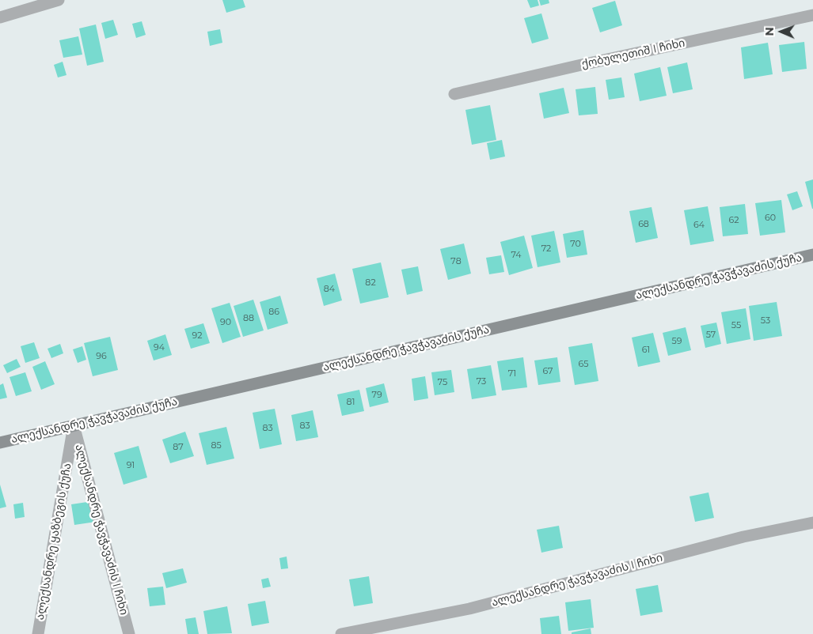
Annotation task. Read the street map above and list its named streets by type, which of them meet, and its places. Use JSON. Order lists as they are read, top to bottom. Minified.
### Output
{"streets":{"street":["ქობულეთიშ I ჩიხი","ალექსანდრე ჭავჭავაძის ქუჩა","ალექსანდრე ჭავჭავაძის I ჩიხი","ალექსანდრე ყაზბეგის ქუჩა"]},"crossings":[["ალექსანდრე ჭავჭავაძის ქუჩა","ალექსანდრე ჭავჭავაძის I ჩიხი"],["ალექსანდრე ჭავჭავაძის ქუჩა","ალექსანდრე ყაზბეგის ქუჩა"],["ალექსანდრე ჭავჭავაძის I ჩიხი","ალექსანდრე ყაზბეგის ქუჩა"]],"house_numbers":["60","62","68","64","70","72","74","78","82","84","86","88","53","90","55","57","92","59","94","61","96","65","67","71","73","75","79","81","83","83","85","87","91"],"north":"left"}
